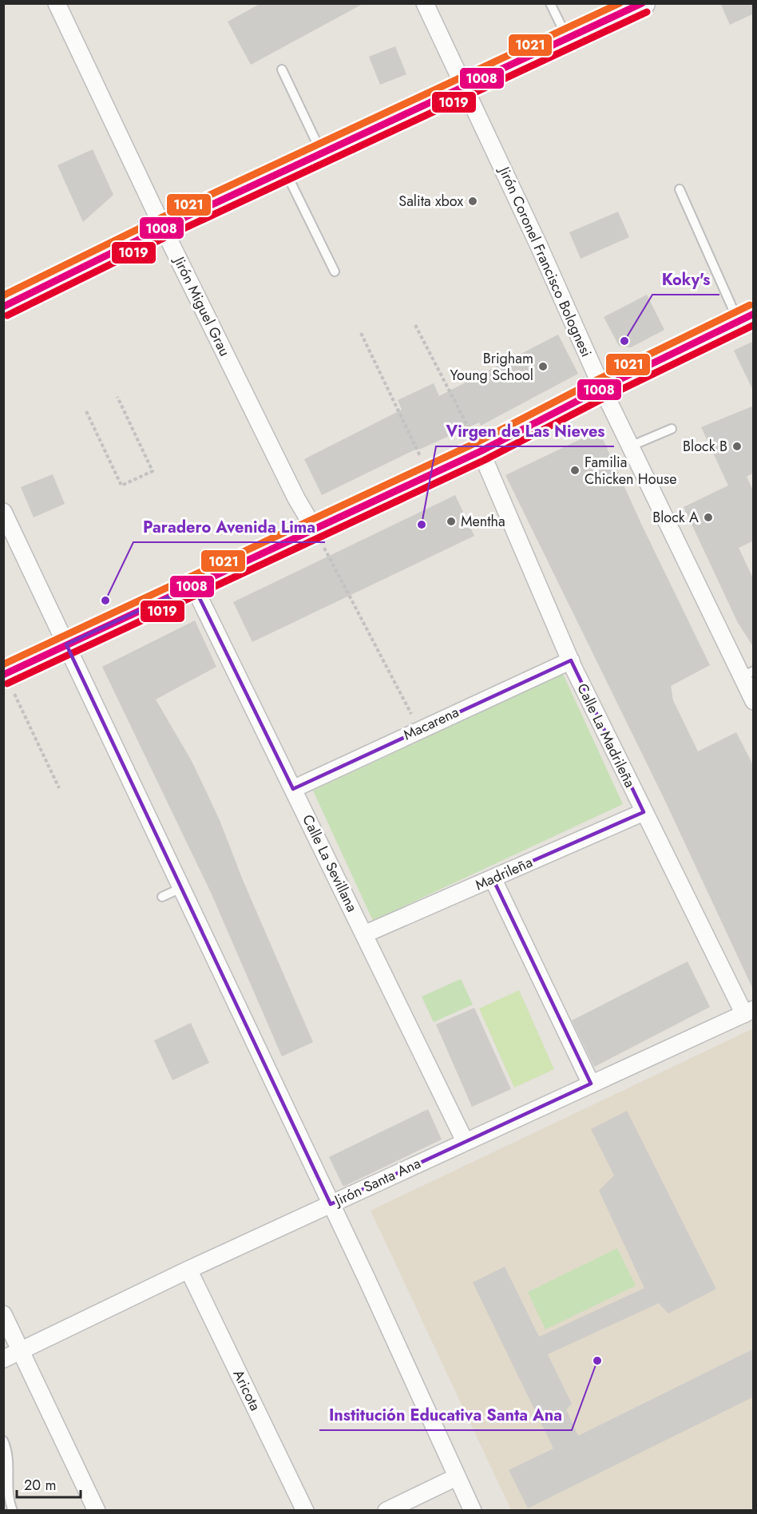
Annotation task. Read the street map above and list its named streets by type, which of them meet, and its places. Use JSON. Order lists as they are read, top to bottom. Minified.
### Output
{"streets":{"street":["Jirón Coronel Francisco Bolognesi","Jirón Miguel Grau","Macarena","Calle La Madrileña","Calle La Sevillana","Madrileña","Jirón Santa Ana","Aricota"]},"crossings":[["Macarena","Calle La Madrileña"],["Macarena","Calle La Sevillana"],["Calle La Madrileña","Madrileña"],["Calle La Madrileña","Jirón Santa Ana"],["Calle La Sevillana","Madrileña"],["Calle La Sevillana","Jirón Santa Ana"],["Jirón Santa Ana","Aricota"]],"places":["Salita xbox","Koky's","Brigham Young School","Block B","Familia Chicken House","Block A","Mentha","Virgen de Las Nieves","Paradero Avenida Lima","Institución Educativa Santa Ana"],"lines":["transit line 1008","transit line 1021","transit line 1019"],"scale_bar":"20 m"}
